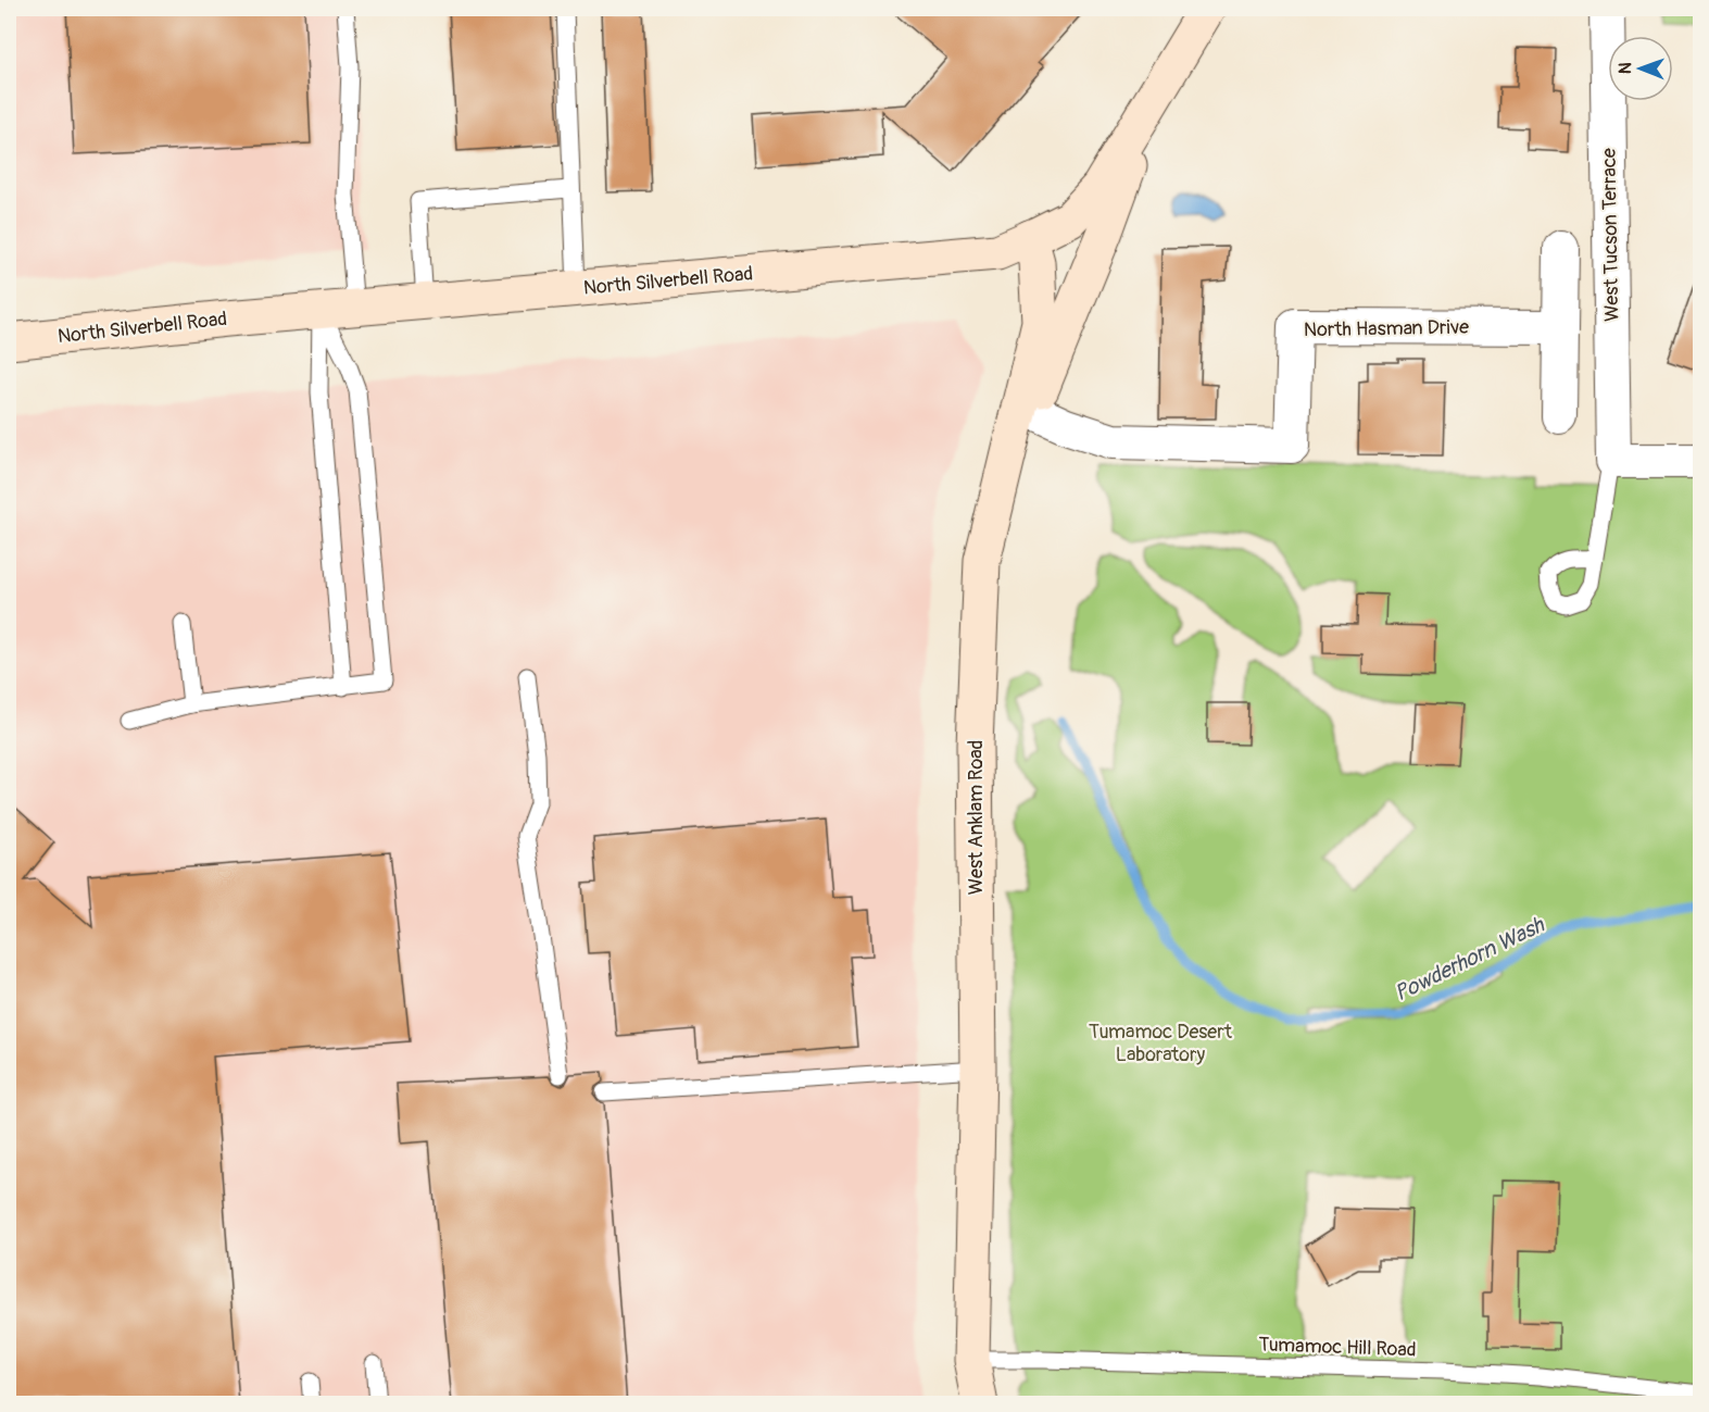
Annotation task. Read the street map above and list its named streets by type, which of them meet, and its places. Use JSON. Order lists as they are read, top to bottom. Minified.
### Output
{"streets":{"street":["West Tucson Terrace","North Silverbell Road","North Hasman Drive","West Anklam Road"],"lane":["Tumamoc Hill Road"]},"crossings":[["North Silverbell Road","West Anklam Road"],["North Hasman Drive","West Anklam Road"],["West Anklam Road","Tumamoc Hill Road"]],"water":["Powderhorn Wash"],"parks":["Tumamoc Desert Laboratory"],"north":"left"}
